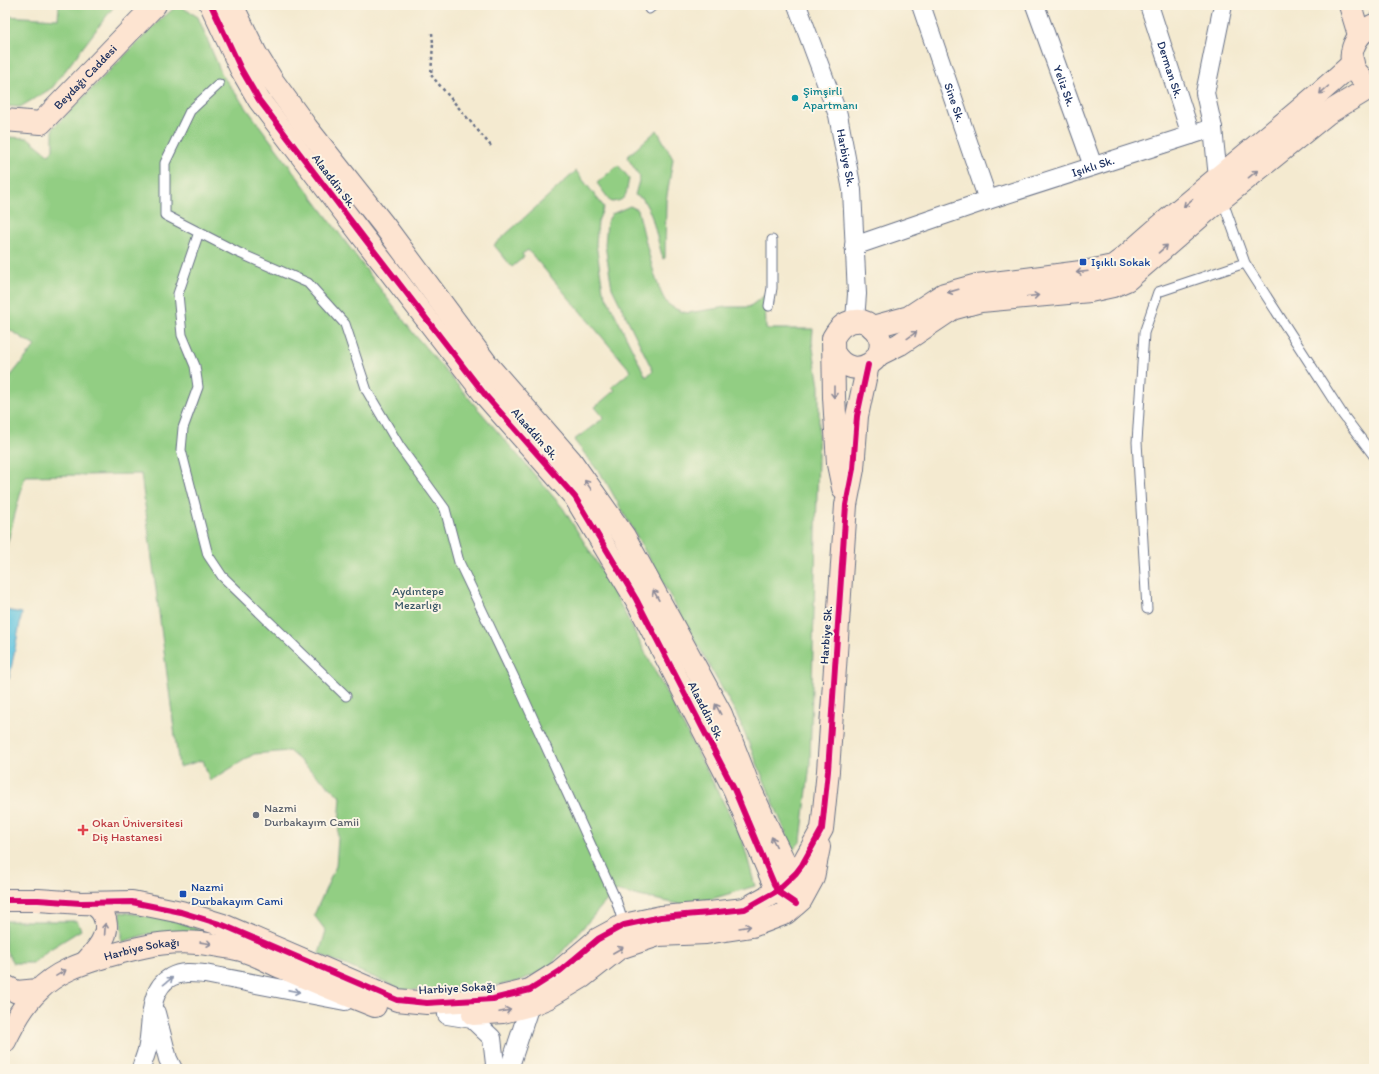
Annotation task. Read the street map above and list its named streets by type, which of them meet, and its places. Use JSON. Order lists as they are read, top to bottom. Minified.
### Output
{"streets":{"street":["Derman Sk.","Beydağı Caddesi","Yeliz Sk.","Sine Sk.","Harbiye Sk.","Işıklı Sk.","Alaaddin Sk.","Harbiye Sokağı"]},"crossings":[["Derman Sk.","Işıklı Sk."],["Yeliz Sk.","Işıklı Sk."],["Sine Sk.","Işıklı Sk."],["Harbiye Sk.","Işıklı Sk."],["Harbiye Sk.","Alaaddin Sk."],["Harbiye Sk.","Harbiye Sokağı"],["Alaaddin Sk.","Harbiye Sokağı"]],"parks":["Aydıntepe Mezarlığı"],"places":{"other":["Şimşirli Apartmanı","Nazmi Durbakayım Camii"],"transit":["Işıklı Sokak","Nazmi Durbakayım Cami"],"health":["Okan Üniversitesi Diş Hastanesi"]}}
